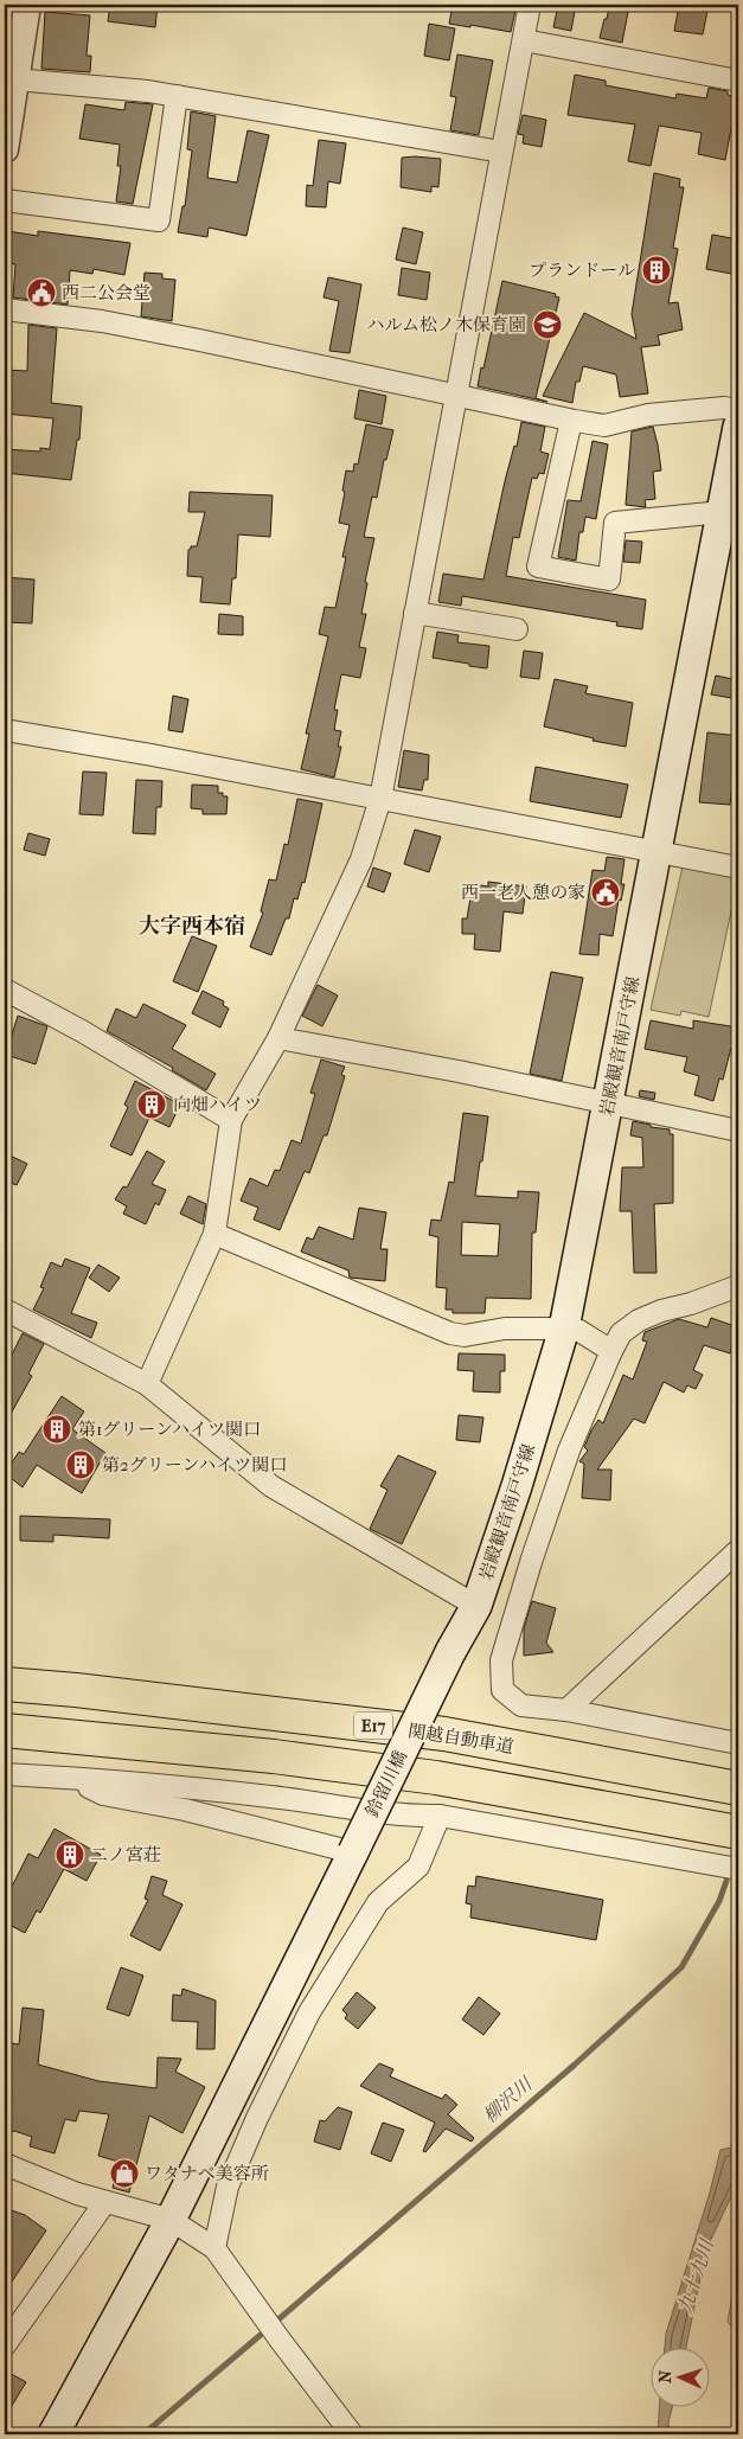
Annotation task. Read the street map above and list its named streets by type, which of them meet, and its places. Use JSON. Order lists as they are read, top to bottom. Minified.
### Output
{"streets":{"highway":["E17","関越自動車道"],"main road":["岩殿観音南戸守線","鈴留川橋"]},"crossings":[["岩殿観音南戸守線","鈴留川橋"]],"districts":["大字西本宿"],"water":["柳沢川","九十九川"],"places":{"building":["プランドール","向畑ハイツ","第1グリーンハイツ関口","第2グリーンハイツ関口","二ノ宮荘"],"public building":["西二公会堂","西一老人憩の家"],"school or university":["ハルム松ノ木保育園"],"shop":["ワタナベ美容所"]},"north":"left"}
